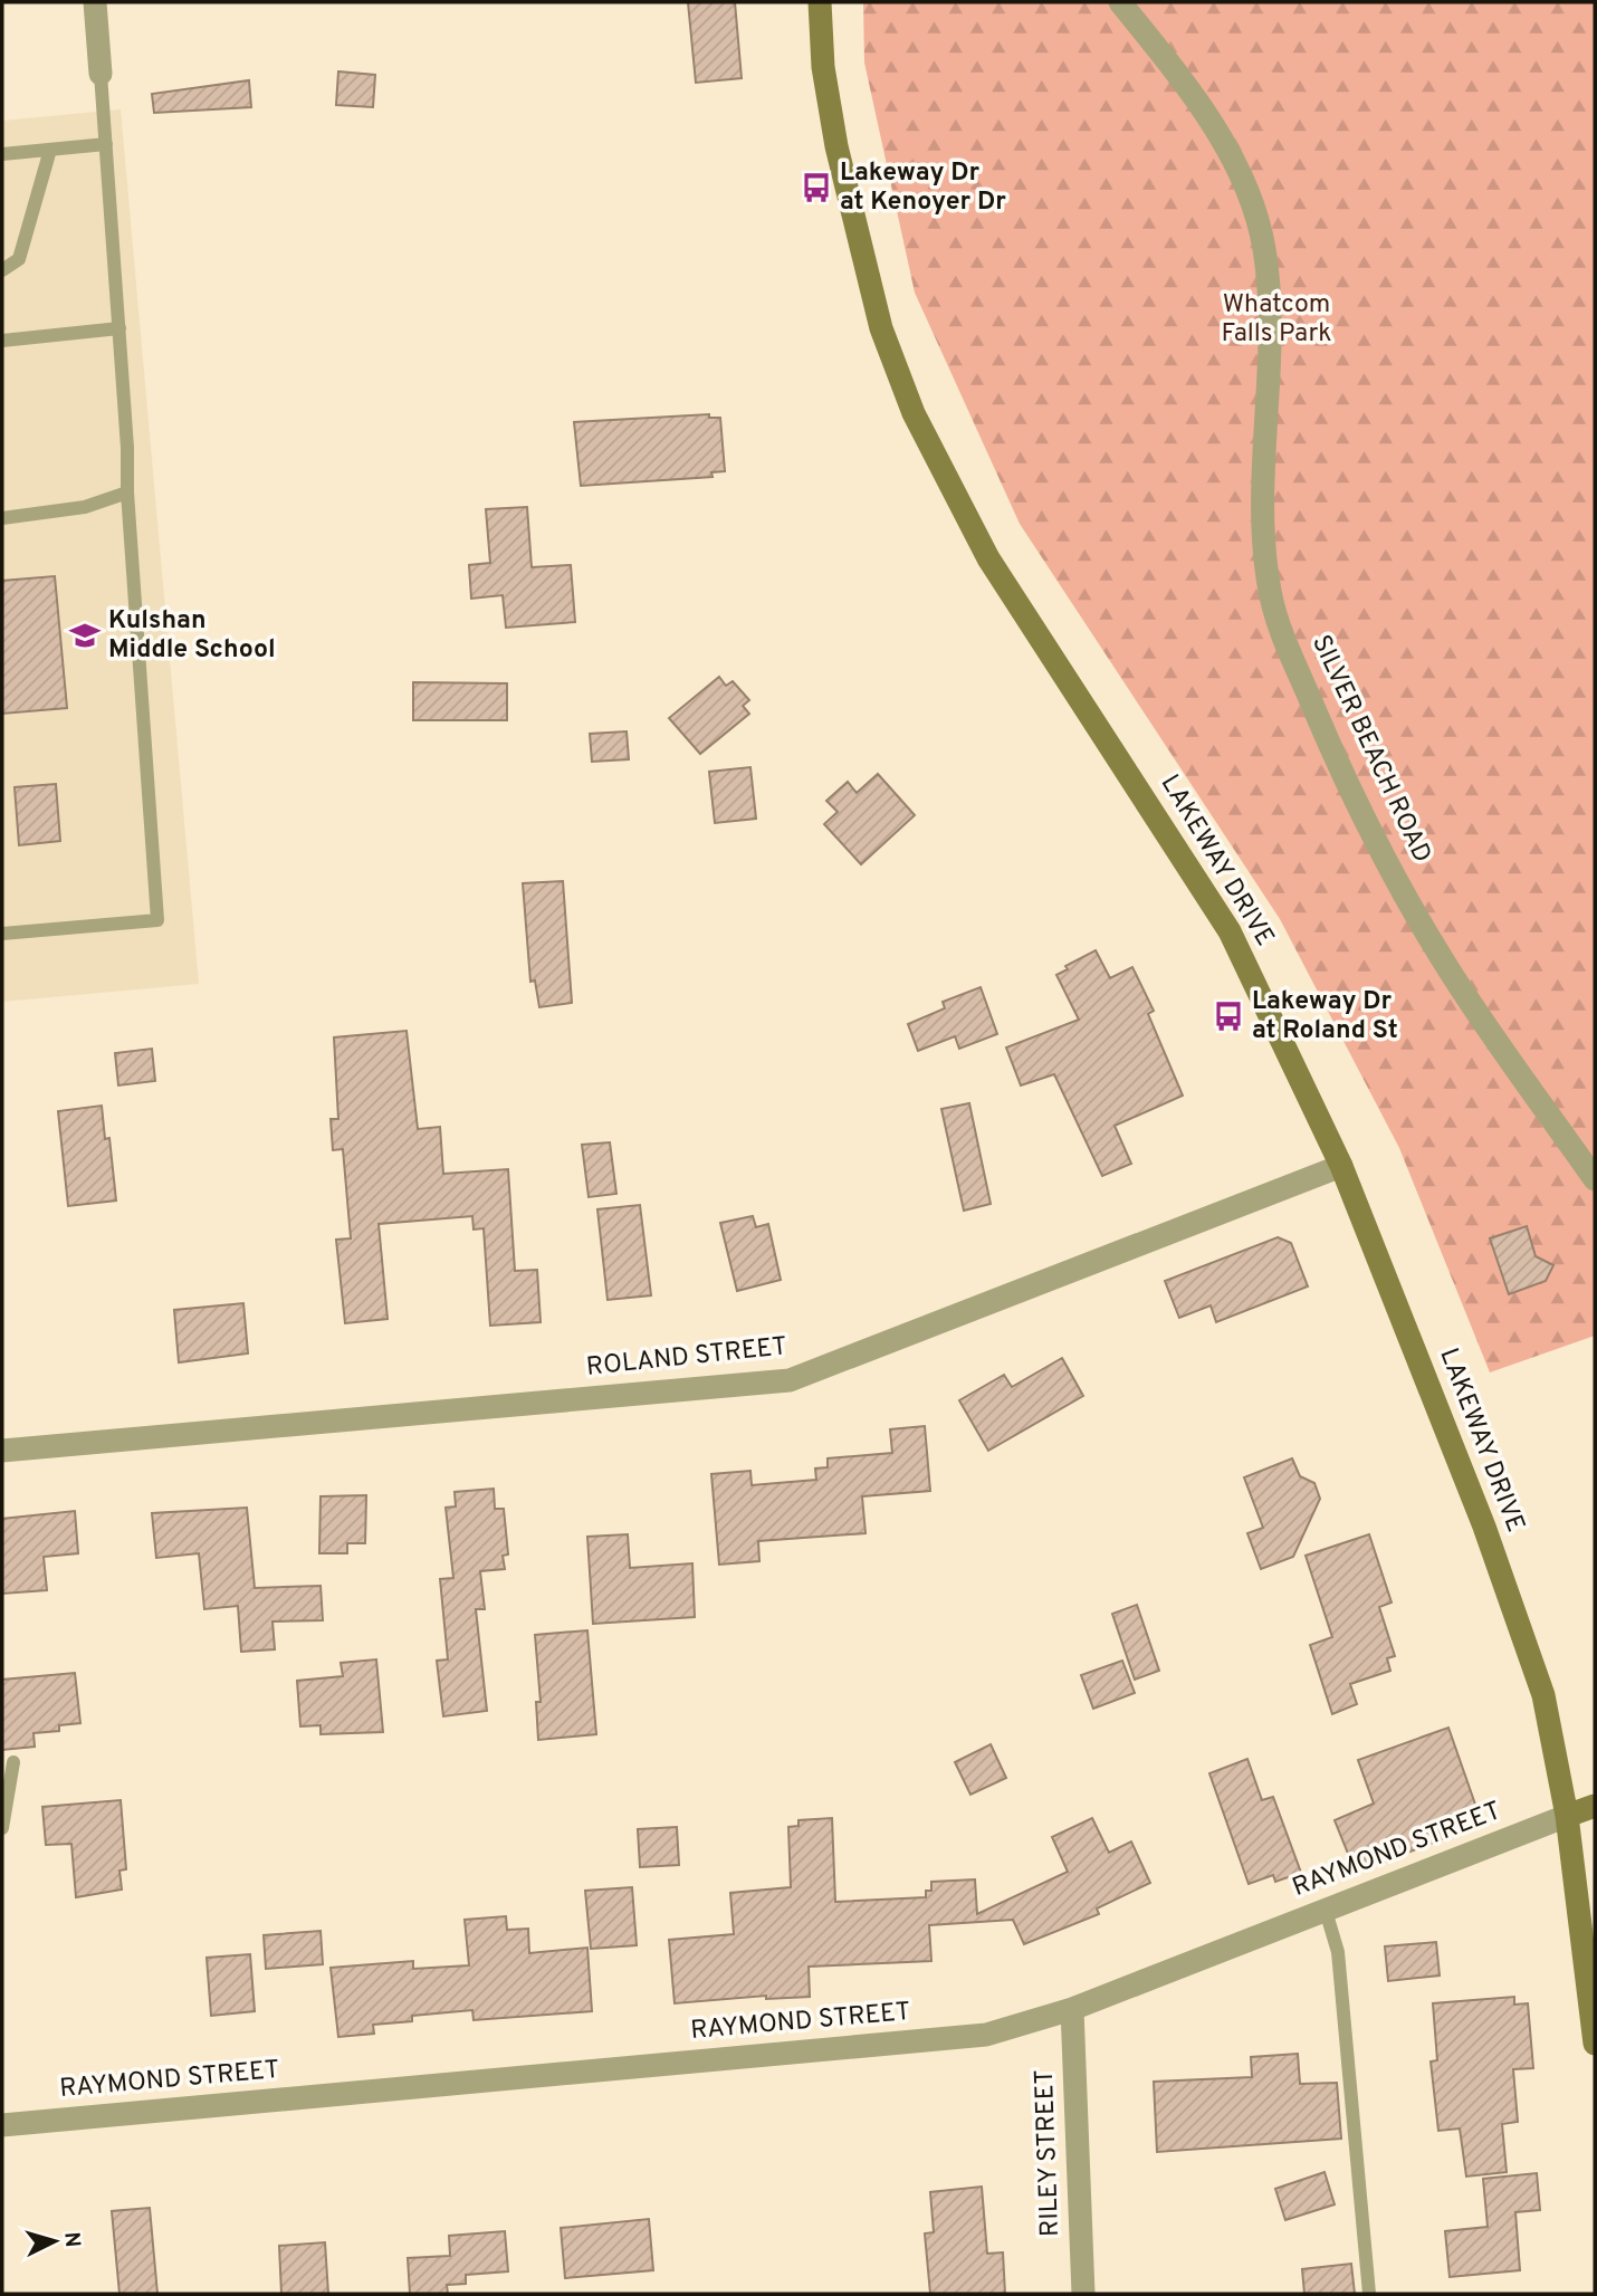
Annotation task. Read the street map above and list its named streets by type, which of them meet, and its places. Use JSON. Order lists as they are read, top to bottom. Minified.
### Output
{"streets":{"main road":["LAKEWAY DRIVE"],"street":["SILVER BEACH ROAD","ROLAND STREET","RAYMOND STREET","RILEY STREET"]},"crossings":[["LAKEWAY DRIVE","ROLAND STREET"],["LAKEWAY DRIVE","RAYMOND STREET"],["RAYMOND STREET","RILEY STREET"]],"parks":["Whatcom Falls Park"],"places":{"bus stop":["Lakeway Dr at Kenoyer Dr","Lakeway Dr at Roland St"],"school or university":["Kulshan Middle School"]},"north":"right"}
